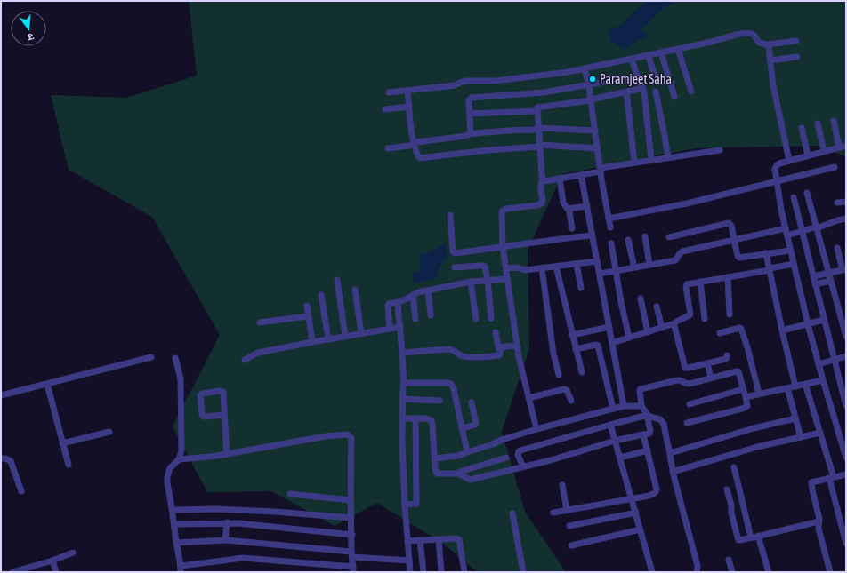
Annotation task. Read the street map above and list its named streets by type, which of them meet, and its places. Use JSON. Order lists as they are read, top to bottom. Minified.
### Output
{"places":["Paramjeet Saha"],"north":"bottom"}
